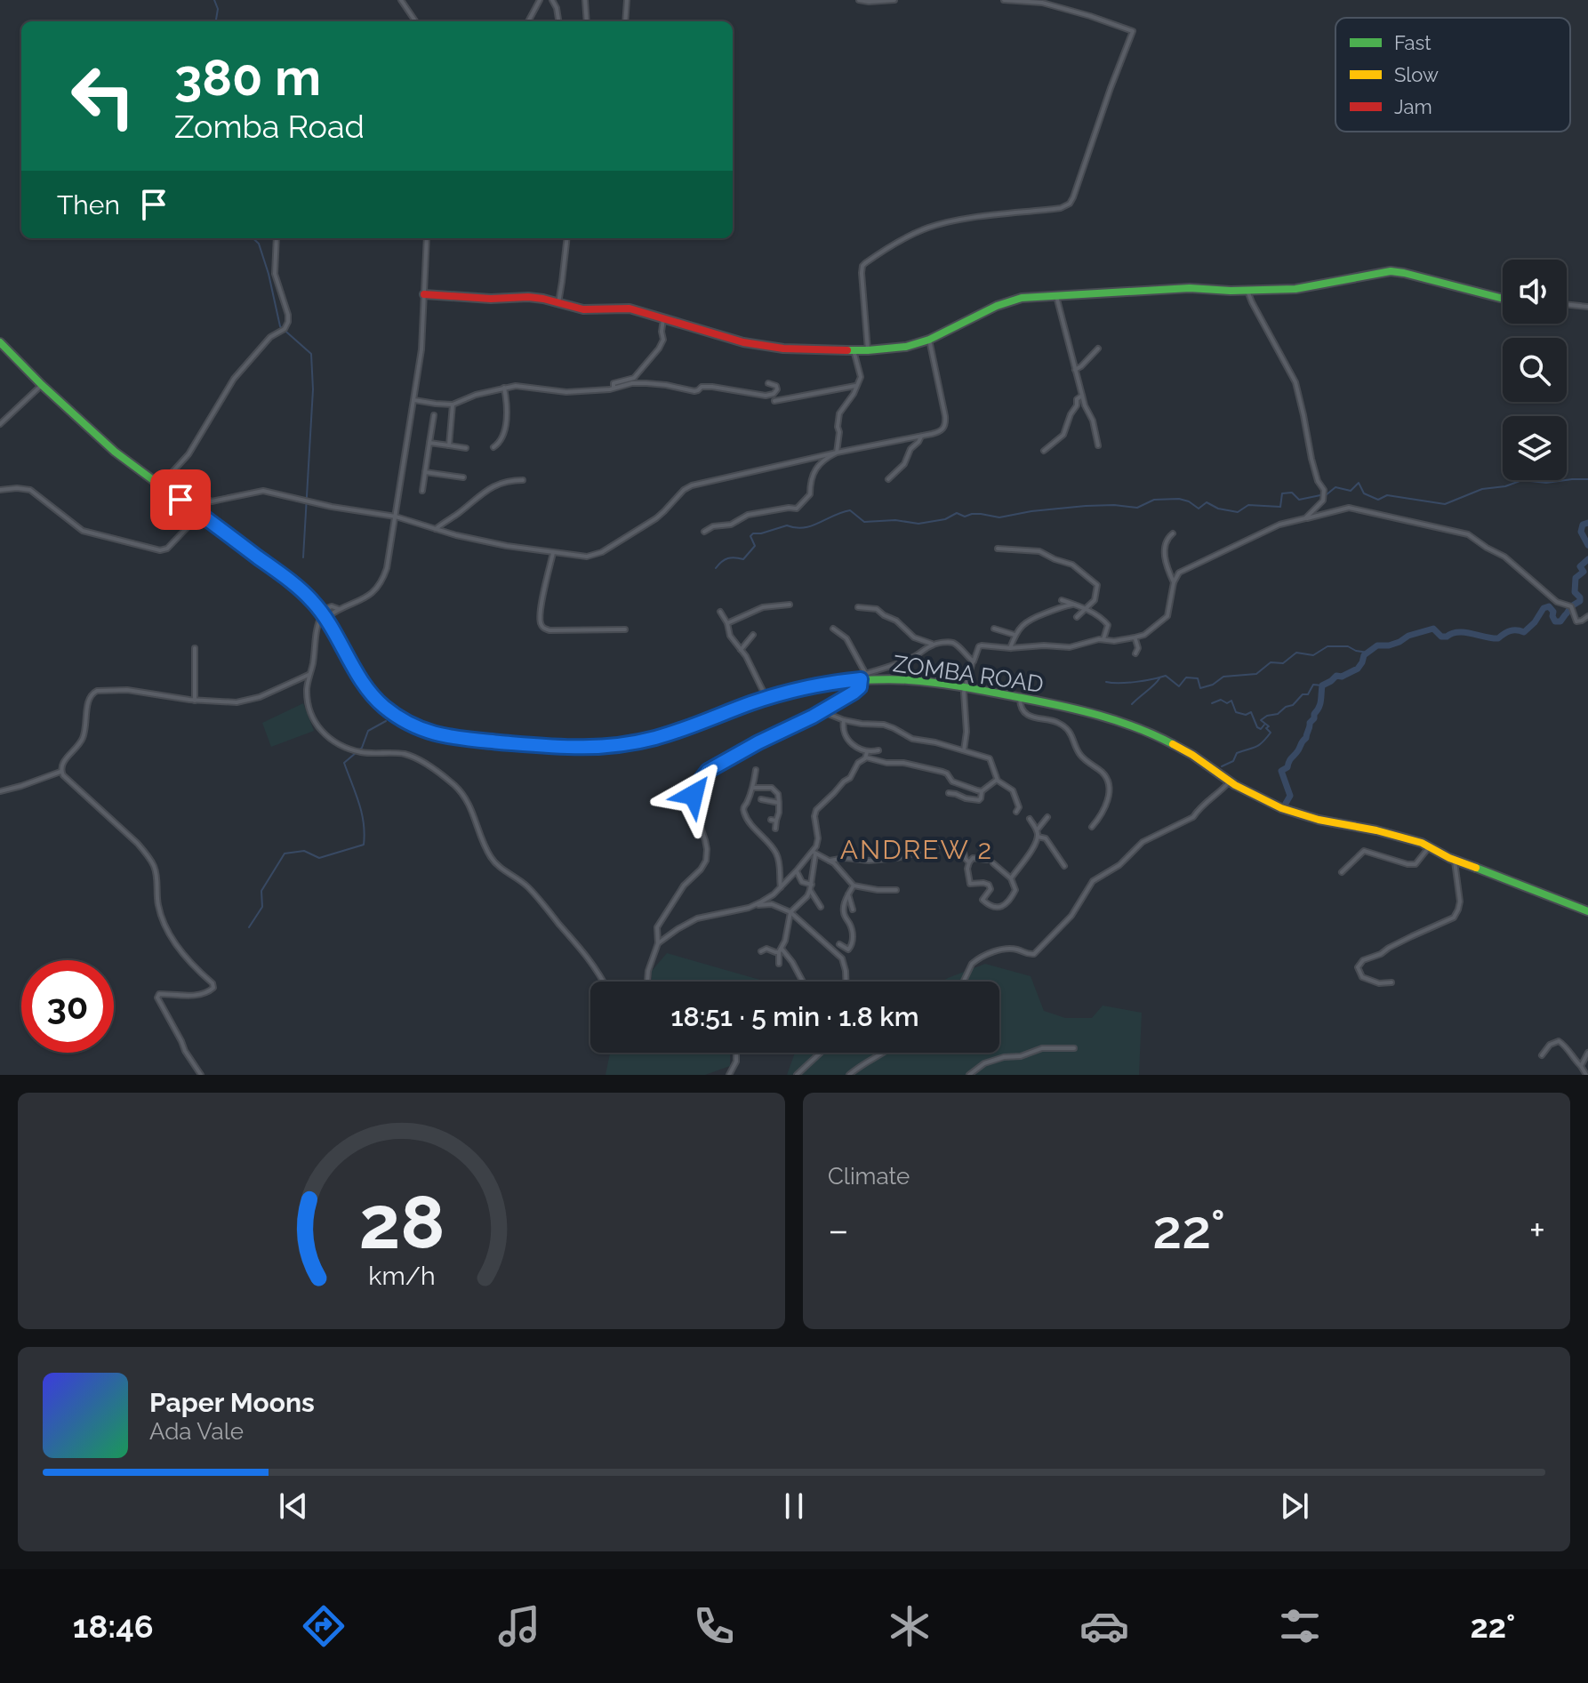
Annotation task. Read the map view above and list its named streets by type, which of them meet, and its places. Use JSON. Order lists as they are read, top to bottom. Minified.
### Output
{"streets":{"main road":["ZOMBA ROAD"]},"districts":["ANDREW 2"],"legend":["Fast","Slow","Jam"],"page":{"turn":["380 m","Zomba Road"],"then":"Then","limit":"30","trip":"18:51 · 5 min · 1.8 km","tile":"Climate","heat":["−","22°","+"],"song":["Paper Moons","Ada Vale"],"tabs":["18:46","22°"],"gauge":["28","km/h"]}}
